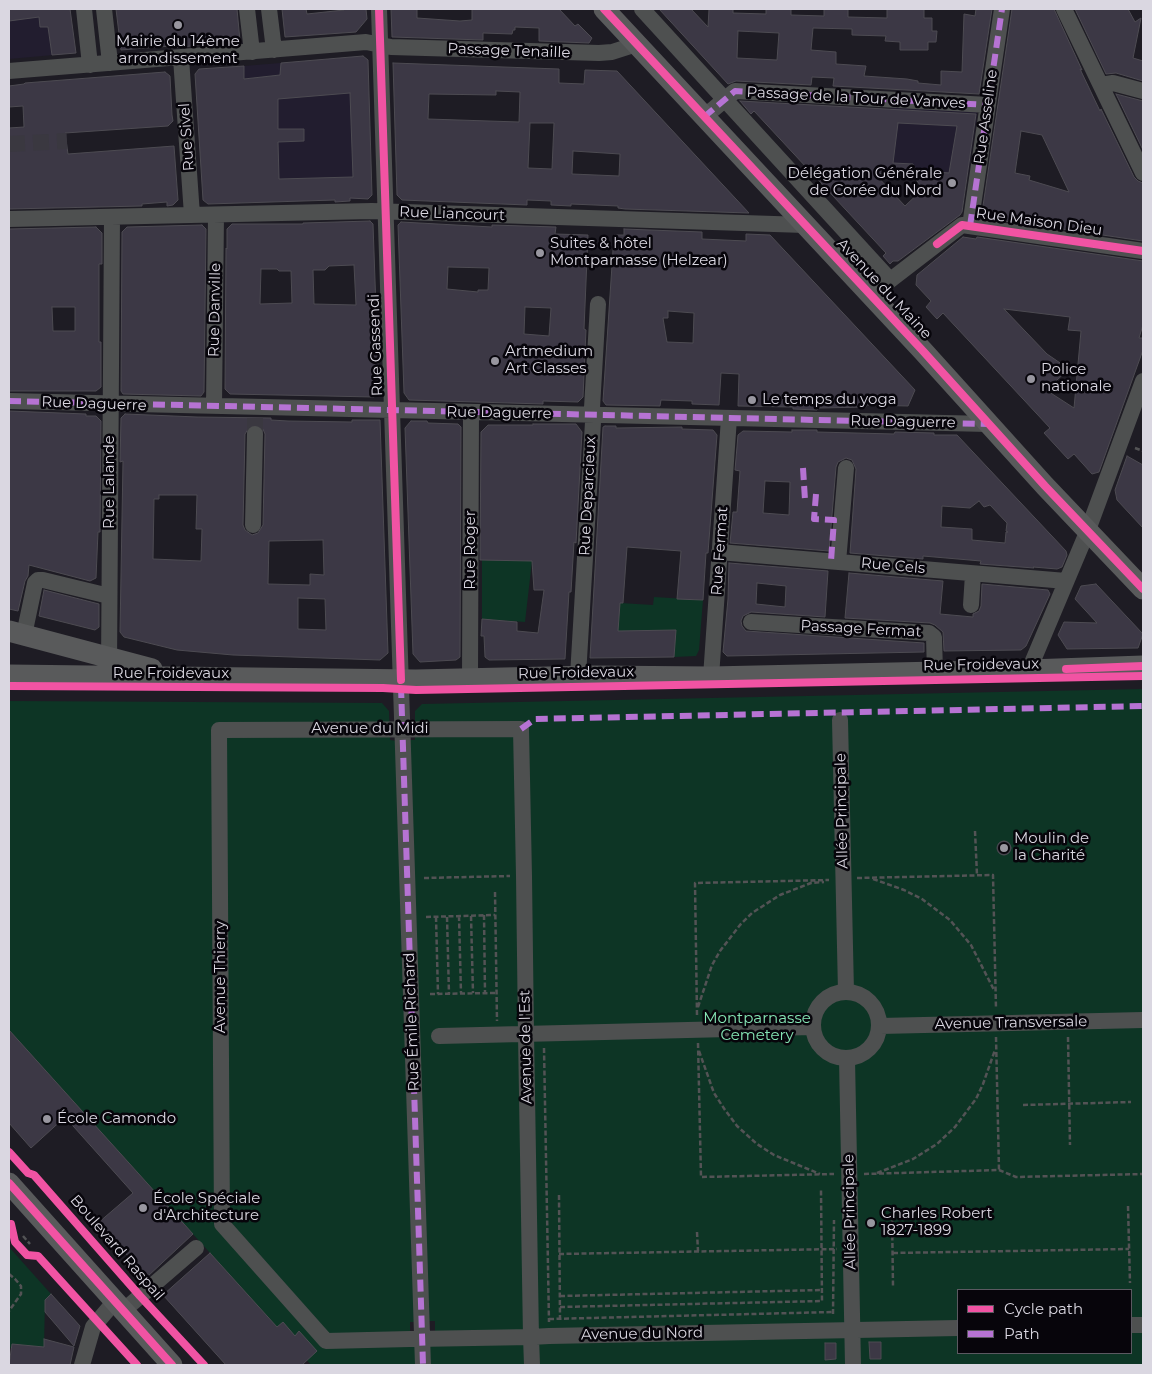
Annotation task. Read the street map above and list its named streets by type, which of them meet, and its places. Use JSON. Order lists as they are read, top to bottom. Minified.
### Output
{"streets":{"main road":["Avenue du Maine","Rue Froidevaux"],"street":["Passage Tenaille","Passage de la Tour de Vanves","Rue Asseline","Rue Sivel","Rue Liancourt","Rue Maison Dieu","Rue Danville","Rue Gassendi","Rue Daguerre","Rue Lalande","Rue Deparcieux","Rue Roger","Rue Fermat","Rue Cels","Passage Fermat","Avenue du Midi","Allée Principale","Avenue Thierry","Rue Émile Richard","Avenue Transversale","Avenue de l'Est","Avenue du Nord"],"cycle path":["Boulevard Raspail"]},"crossings":[["Passage Tenaille","Rue Sivel"],["Passage Tenaille","Avenue du Maine"],["Passage Tenaille","Rue Gassendi"],["Passage de la Tour de Vanves","Rue Asseline"],["Passage de la Tour de Vanves","Avenue du Maine"],["Rue Asseline","Rue Maison Dieu"],["Rue Sivel","Rue Liancourt"],["Rue Liancourt","Avenue du Maine"],["Rue Liancourt","Rue Danville"],["Rue Liancourt","Rue Gassendi"],["Rue Liancourt","Rue Lalande"],["Rue Maison Dieu","Avenue du Maine"],["Avenue du Maine","Rue Daguerre"],["Rue Danville","Rue Daguerre"],["Rue Gassendi","Rue Daguerre"],["Rue Gassendi","Rue Froidevaux"],["Rue Gassendi","Rue Émile Richard"],["Rue Daguerre","Rue Lalande"],["Rue Daguerre","Rue Deparcieux"],["Rue Daguerre","Rue Roger"],["Rue Daguerre","Rue Fermat"],["Rue Lalande","Rue Froidevaux"],["Rue Deparcieux","Rue Froidevaux"],["Rue Roger","Rue Froidevaux"],["Rue Fermat","Rue Cels"],["Rue Fermat","Rue Froidevaux"],["Passage Fermat","Rue Froidevaux"],["Rue Froidevaux","Rue Émile Richard"],["Avenue du Midi","Avenue Thierry"],["Avenue du Midi","Rue Émile Richard"],["Avenue du Midi","Avenue de l'Est"],["Allée Principale","Avenue Transversale"],["Allée Principale","Avenue du Nord"],["Avenue Thierry","Avenue du Nord"],["Rue Émile Richard","Avenue du Nord"],["Avenue de l'Est","Avenue du Nord"]],"parks":["Montparnasse Cemetery"],"places":["Mairie du 14ème arrondissement","Délégation Générale de Corée du Nord","Suites & hôtel Montparnasse (Helzear)","Artmedium Art Classes","Police nationale","Le temps du yoga","Moulin de la Charité","École Camondo","École Spéciale d'Architecture","Charles Robert 1827-1899"],"legend":["Cycle path","Path"]}
